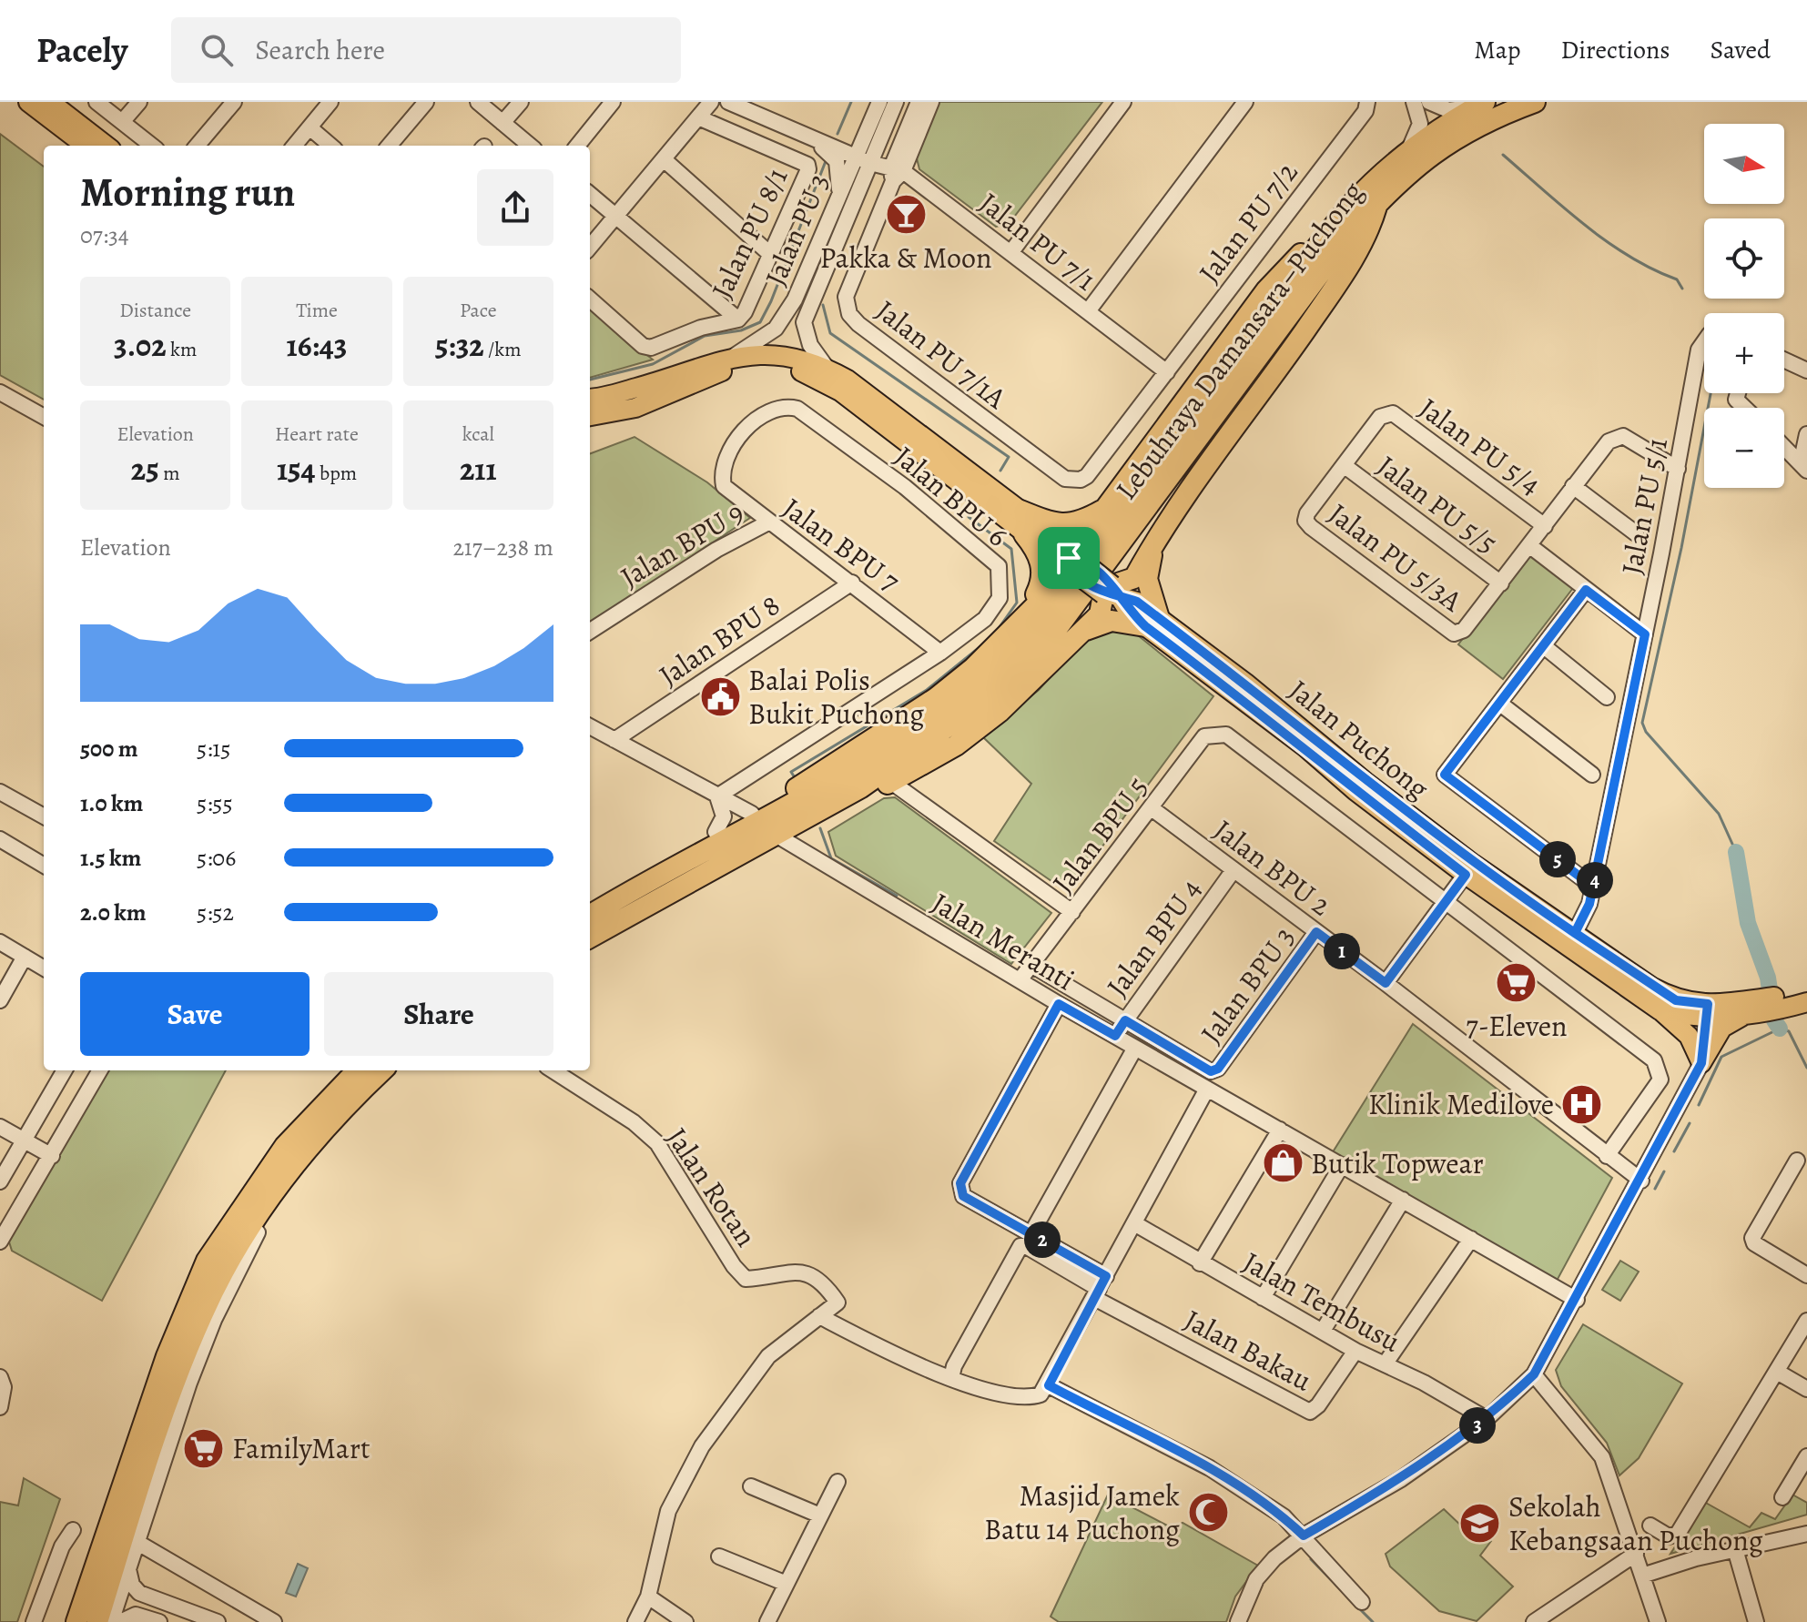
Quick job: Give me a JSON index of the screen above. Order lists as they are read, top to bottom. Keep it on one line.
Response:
{"streets":{"highway":["Lebuhraya Damansara–Puchong"],"main road":["Jalan Puchong"],"street":["Jalan PU 7/2","Jalan PU 3","Jalan PU 8/1","Jalan PU 7/1","Jalan PU 7/1A","Jalan PU 5/4","Jalan BPU 6","Jalan PU 5/5","Jalan PU 5/1","Jalan BPU 9","Jalan BPU 7","Jalan PU 5/3A","Jalan BPU 8","Jalan BPU 5","Jalan BPU 2","Jalan BPU 4","Jalan Meranti","Jalan BPU 3","Jalan Rotan","Jalan Tembusu","Jalan Bakau"]},"crossings":[["Jalan PU 7/2","Jalan PU 7/1"],["Jalan PU 7/2","Jalan PU 7/1A"],["Jalan PU 3","Jalan PU 7/1"],["Jalan PU 3","Jalan Puchong"],["Jalan PU 7/1","Jalan PU 7/1A"],["Lebuhraya Damansara–Puchong","Jalan Meranti"],["Jalan PU 5/4","Jalan PU 5/5"],["Jalan PU 5/4","Jalan PU 5/3A"],["Jalan BPU 6","Jalan BPU 7"],["Jalan PU 5/5","Jalan PU 5/3A"],["Jalan PU 5/1","Jalan Puchong"],["Jalan BPU 9","Jalan BPU 7"],["Jalan BPU 7","Jalan BPU 8"],["Jalan BPU 5","Jalan BPU 2"],["Jalan BPU 5","Jalan Meranti"],["Jalan BPU 5","Jalan BPU 3"],["Jalan BPU 2","Jalan BPU 4"],["Jalan BPU 2","Jalan BPU 3"],["Jalan BPU 4","Jalan Meranti"],["Jalan BPU 4","Jalan BPU 3"],["Jalan Tembusu","Jalan Bakau"]],"places":{"bar":["Pakka & Moon"],"public building":["Balai Polis Bukit Puchong"],"supermarket":["7-Eleven","FamilyMart"],"hospital":["Klinik Medilove"],"shop":["Butik Topwear"],"mosque":["Masjid Jamek Batu 14 Puchong"],"school or university":["Sekolah Kebangsaan Puchong"]},"north":"right","page":{"header":"Pacely","search":"Search here","nav":["Map","Directions","Saved"],"map_buttons":["+","−"],"heading":["Morning run","07:34"],"stats":[["Distance","3.02 km"],["Time","16:43"],["Pace","5:32 /km"],["Elevation","25 m"],["Heart rate","154 bpm"],["kcal","211"]],"chart":["Elevation","217–238 m"],"list":[{"name":"500 m","note":"5:15"},{"name":"1.0 km","note":"5:55"},{"name":"1.5 km","note":"5:06"},{"name":"2.0 km","note":"5:52"}],"pins":["5","4","1","2","3"],"buttons":["Save","Share"]}}
